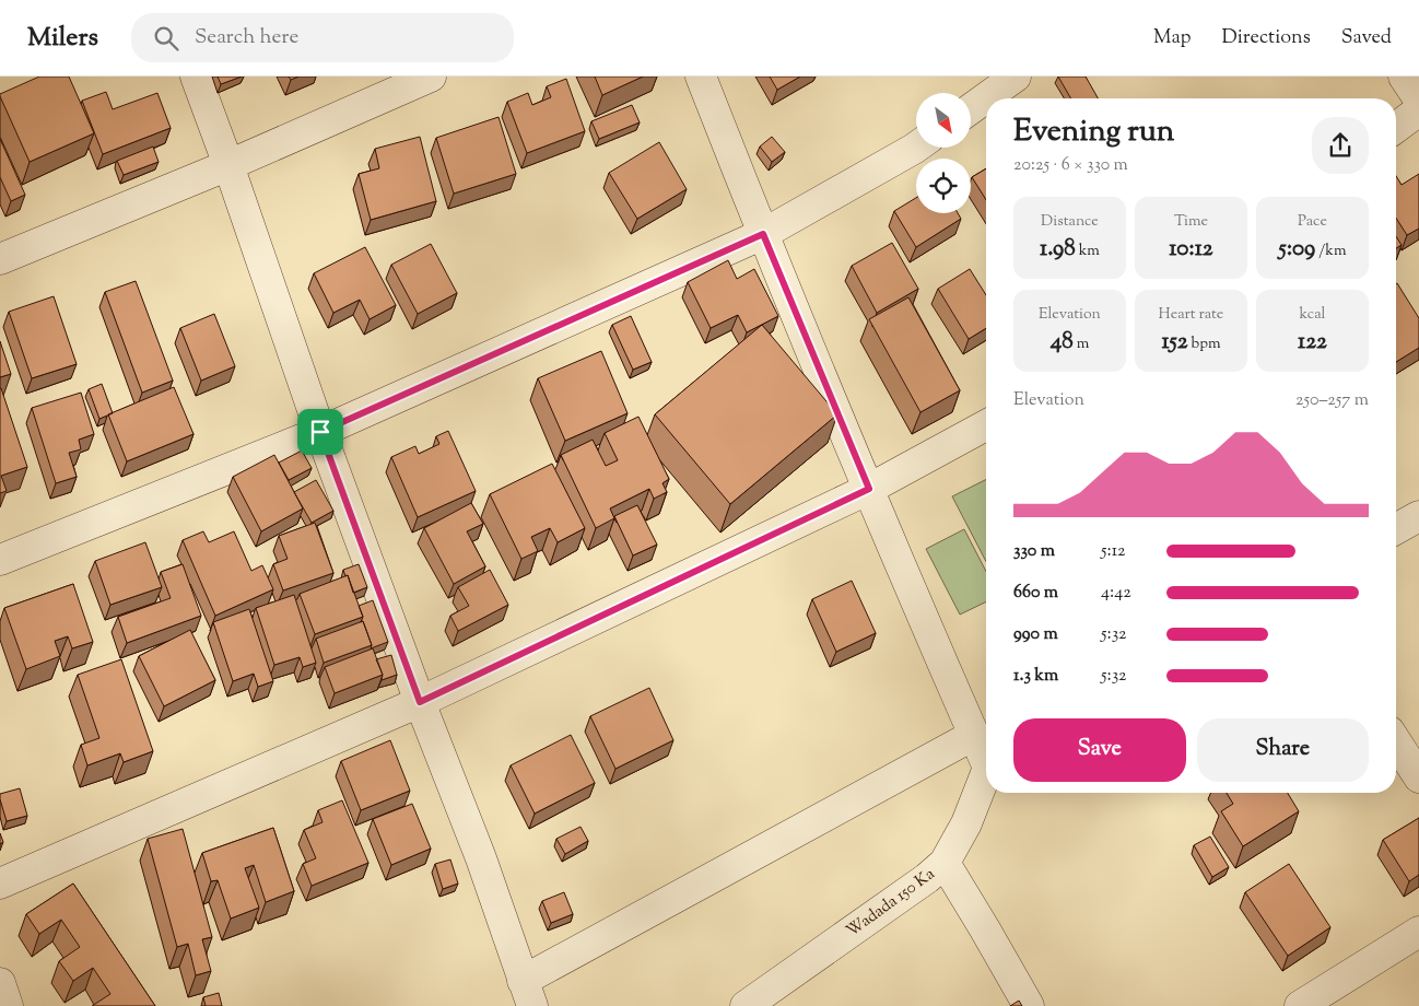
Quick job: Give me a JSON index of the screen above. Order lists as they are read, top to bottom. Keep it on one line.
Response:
{"streets":{"street":["Wadada 150 Ka"]},"north":"bottom right","page":{"header":"Milers","search":"Search here","nav":["Map","Directions","Saved"],"heading":["Evening run","20:25 · 6 × 330 m"],"stats":[["Distance","1.98 km"],["Time","10:12"],["Pace","5:09 /km"],["Elevation","48 m"],["Heart rate","152 bpm"],["kcal","122"]],"chart":["Elevation","250–257 m"],"list":[{"name":"330 m","note":"5:12"},{"name":"660 m","note":"4:42"},{"name":"990 m","note":"5:32"},{"name":"1.3 km","note":"5:32"}],"buttons":["Save","Share"]}}
